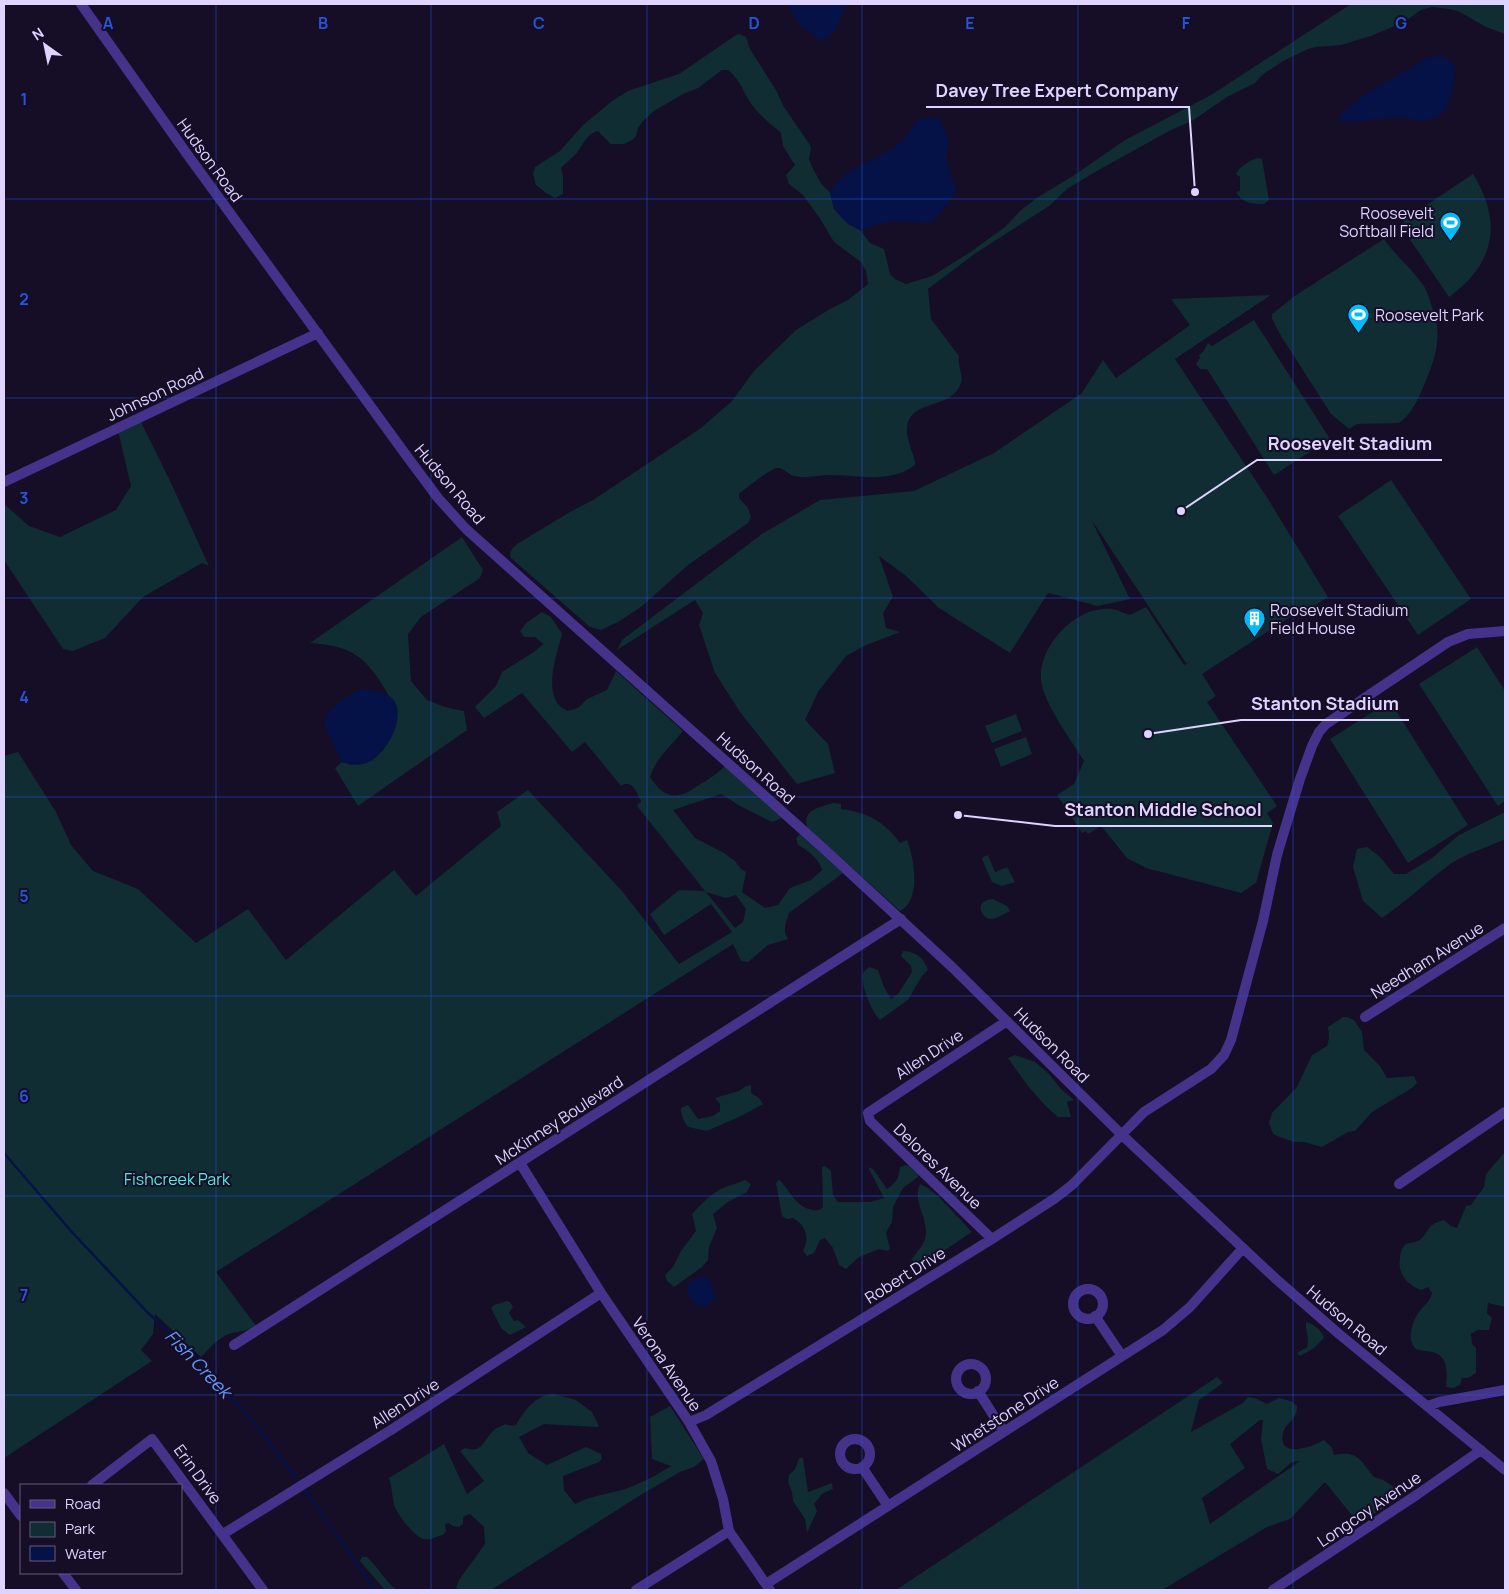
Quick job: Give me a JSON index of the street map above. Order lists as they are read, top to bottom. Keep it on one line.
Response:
{"streets":{"street":["Hudson Road","Johnson Road","Needham Avenue","Allen Drive","McKinney Boulevard","Delores Avenue","Robert Drive","Verona Avenue","Whetstone Drive","Erin Drive","Longcoy Avenue"]},"crossings":[["Hudson Road","Johnson Road"],["Hudson Road","Allen Drive"],["Hudson Road","McKinney Boulevard"],["Hudson Road","Robert Drive"],["Hudson Road","Whetstone Drive"],["Hudson Road","Longcoy Avenue"],["Allen Drive","Delores Avenue"],["Allen Drive","Verona Avenue"],["Allen Drive","Erin Drive"],["McKinney Boulevard","Verona Avenue"],["Delores Avenue","Robert Drive"],["Robert Drive","Verona Avenue"],["Verona Avenue","Whetstone Drive"]],"water":["Fish Creek"],"parks":["Fishcreek Park"],"places":{"other":["Davey Tree Expert Company","Roosevelt Stadium","Stanton Stadium","Stanton Middle School"],"sports":["Roosevelt Softball Field","Roosevelt Park"],"building":["Roosevelt Stadium Field House"]},"legend":["Road","Park","Water"],"north":"top left","grid":{"columns":["A","B","C","D","E","F","G"],"rows":["1","2","3","4","5","6","7"]}}
